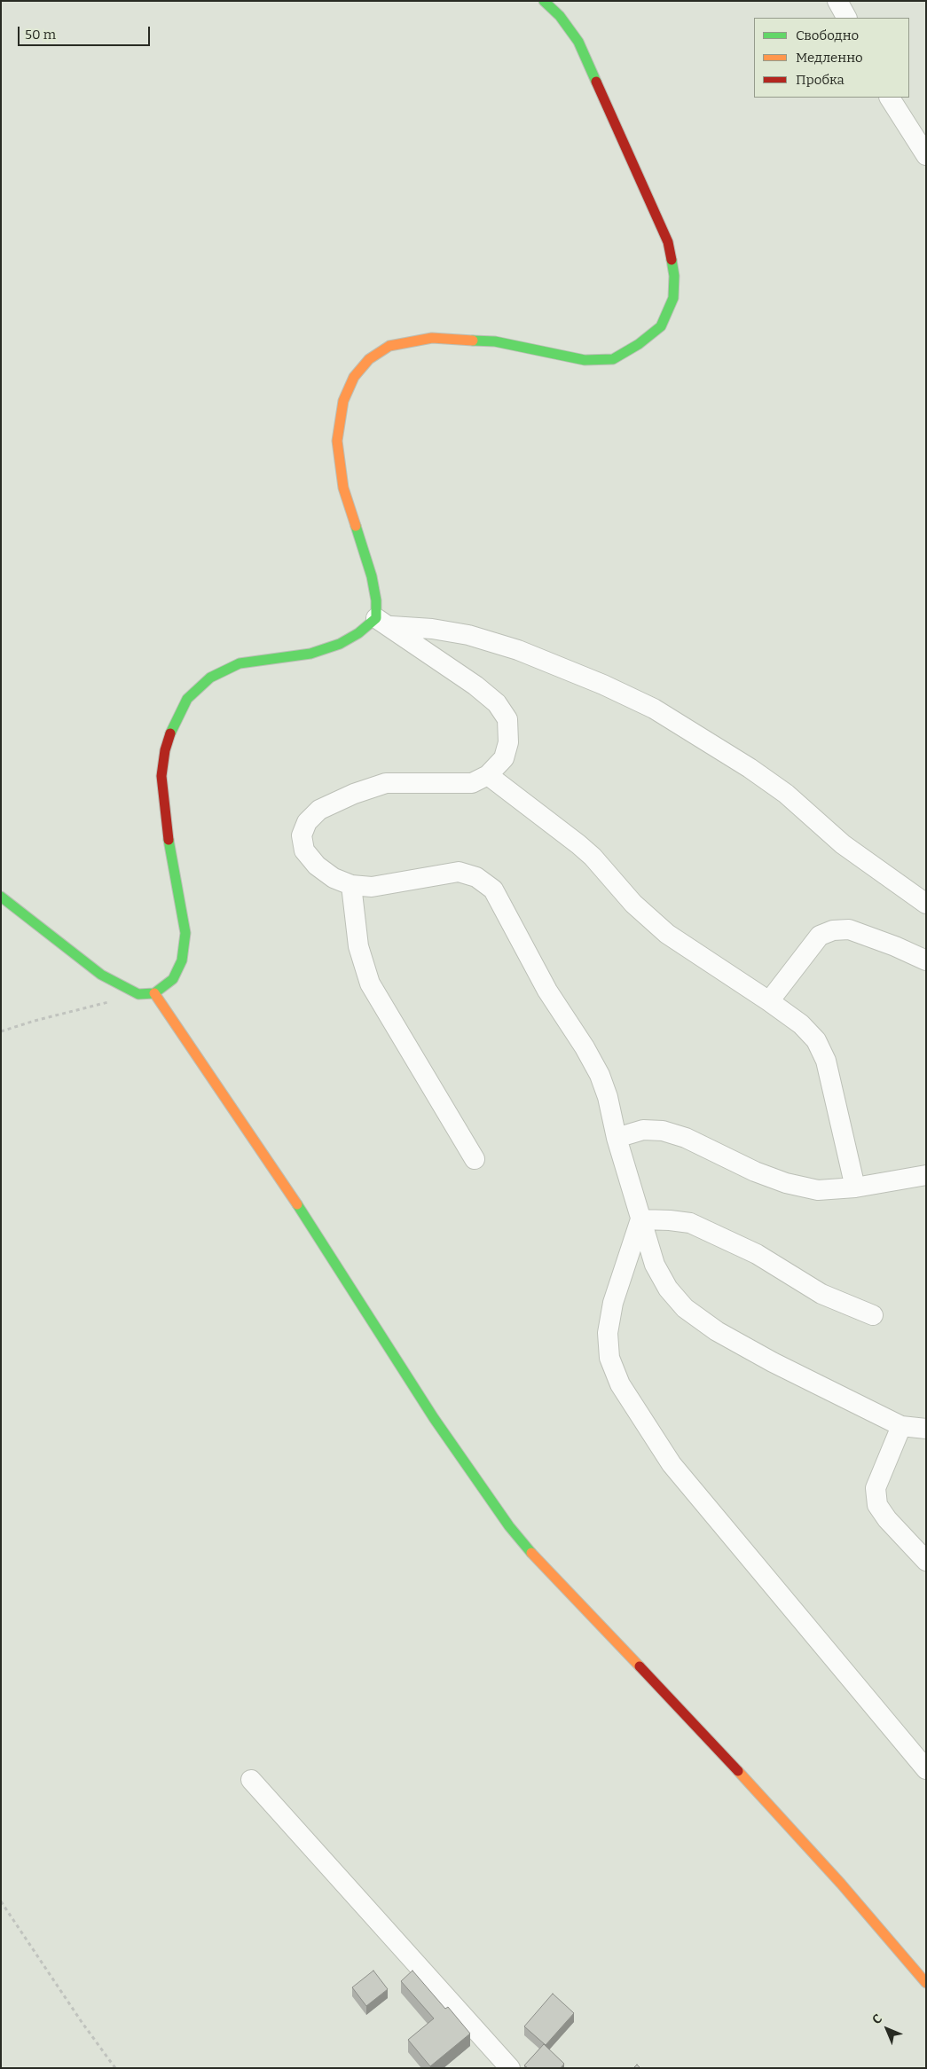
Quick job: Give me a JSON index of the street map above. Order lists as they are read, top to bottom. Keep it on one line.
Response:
{"legend":["Свободно","Медленно","Пробка"],"scale_bar":"50 m","north":"top left"}
